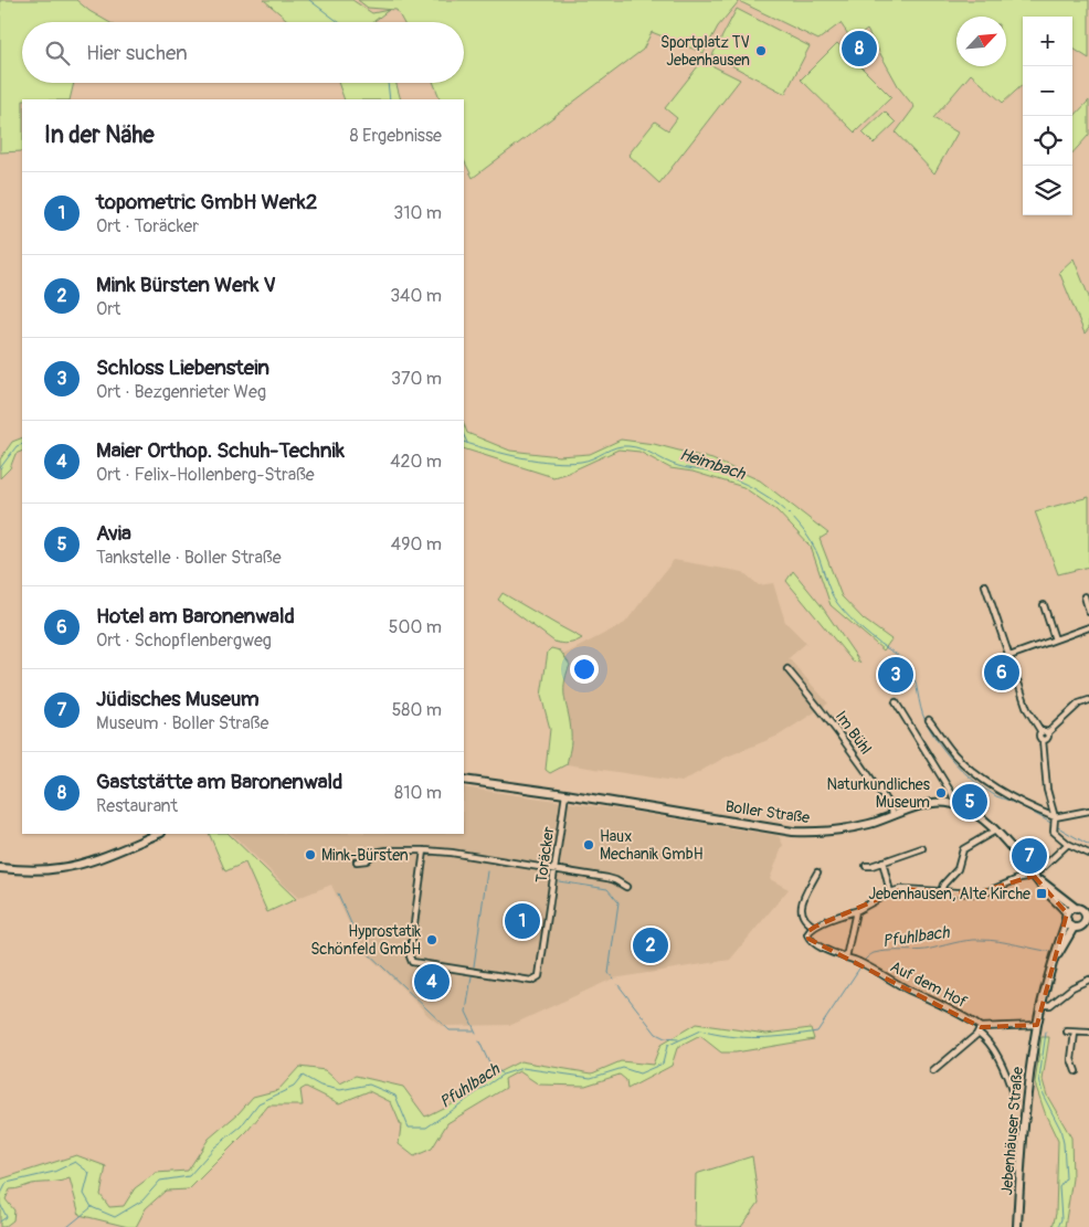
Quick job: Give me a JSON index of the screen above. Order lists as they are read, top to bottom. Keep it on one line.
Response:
{"streets":{"main road":["Boller Straße","Jebenhäuser Straße"],"street":["Im Bühl","Toräcker","Auf dem Hof"]},"crossings":[["Im Bühl","Boller Straße"],["Boller Straße","Toräcker"],["Boller Straße","Jebenhäuser Straße"]],"water":["Heimbach","Pfuhlbach"],"places":{"other":["Sportplatz TV Jebenhausen","Naturkundliches Museum","Haux Mechanik GmbH","Mink-Bürsten","Hyprostatik Schönfeld GmbH"],"transit":["Jebenhausen, Alte Kirche"]},"north":"top right","page":{"map_buttons":["+","−"],"search":"Hier suchen","pins":["8","6","3","5","7","1","2","4"],"heading":["In der Nähe","8 Ergebnisse"],"list":[{"mark":"1","name":"topometric GmbH Werk2","note":"Ort · Toräcker","value":"310 m"},{"mark":"2","name":"Mink Bürsten Werk V","note":"Ort","value":"340 m"},{"mark":"3","name":"Schloss Liebenstein","note":"Ort · Bezgenrieter Weg","value":"370 m"},{"mark":"4","name":"Maier Orthop. Schuh-Technik","note":"Ort · Felix-Hollenberg-Straße","value":"420 m"},{"mark":"5","name":"Avia","note":"Tankstelle · Boller Straße","value":"490 m"},{"mark":"6","name":"Hotel am Baronenwald","note":"Ort · Schopflenbergweg","value":"500 m"},{"mark":"7","name":"Jüdisches Museum","note":"Museum · Boller Straße","value":"580 m"},{"mark":"8","name":"Gaststätte am Baronenwald","note":"Restaurant","value":"810 m"}]}}
